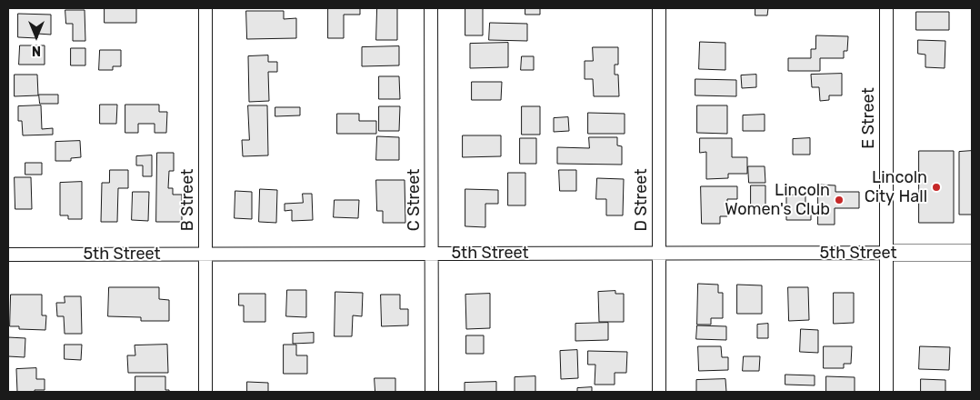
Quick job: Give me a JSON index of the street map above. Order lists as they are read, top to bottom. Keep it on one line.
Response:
{"streets":{"street":["E Street","B Street","C Street","D Street","5th Street"]},"crossings":[["E Street","5th Street"],["B Street","5th Street"],["C Street","5th Street"],["D Street","5th Street"]],"places":["Lincoln City Hall","Lincoln Women's Club"],"north":"bottom"}
